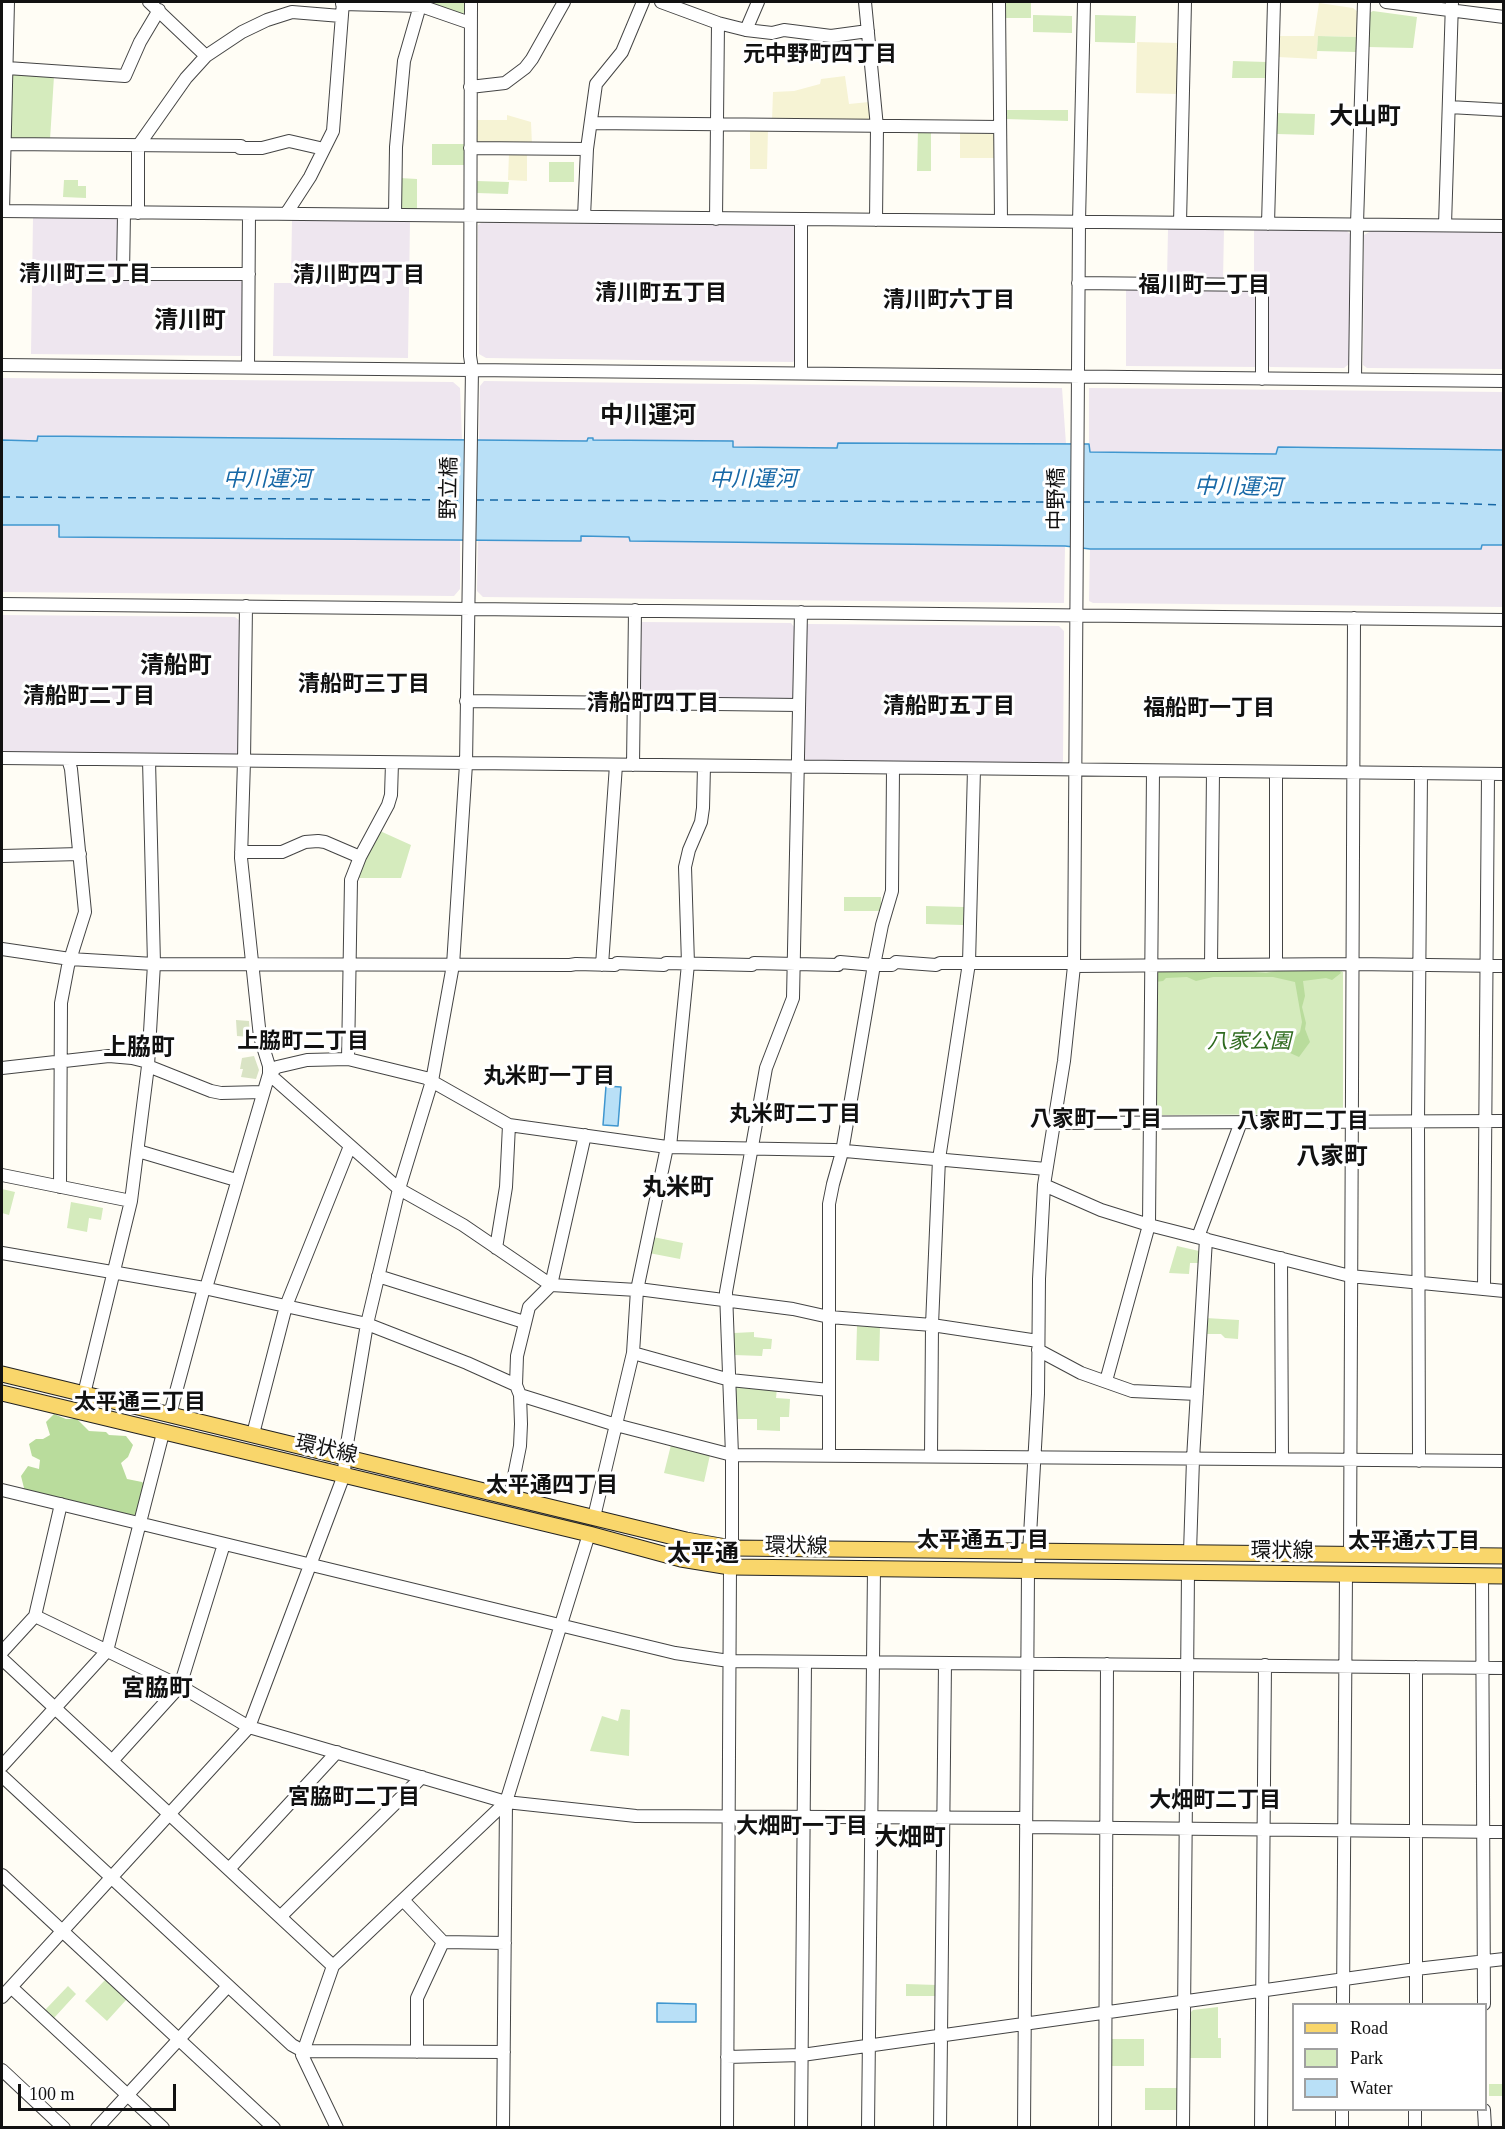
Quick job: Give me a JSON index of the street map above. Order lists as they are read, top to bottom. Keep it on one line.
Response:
{"streets":{"main road":["環状線"],"street":["野立橋","中野橋"]},"crossings":[["野立橋","環状線"],["中野橋","環状線"]],"districts":["元中野町四丁目","大山町","清川町三丁目","清川町四丁目","福川町一丁目","清川町五丁目","清川町六丁目","清川町","中川運河","清船町","清船町三丁目","清船町二丁目","清船町四丁目","清船町五丁目","福船町一丁目","上脇町二丁目","上脇町","丸米町一丁目","丸米町二丁目","八家町一丁目","八家町二丁目","八家町","丸米町","太平通三丁目","太平通四丁目","太平通五丁目","太平通六丁目","太平通","宮脇町","宮脇町二丁目","大畑町二丁目","大畑町一丁目","大畑町"],"water":["中川運河"],"parks":["八家公園"],"legend":["Road","Park","Water"],"scale_bar":"100 m"}
